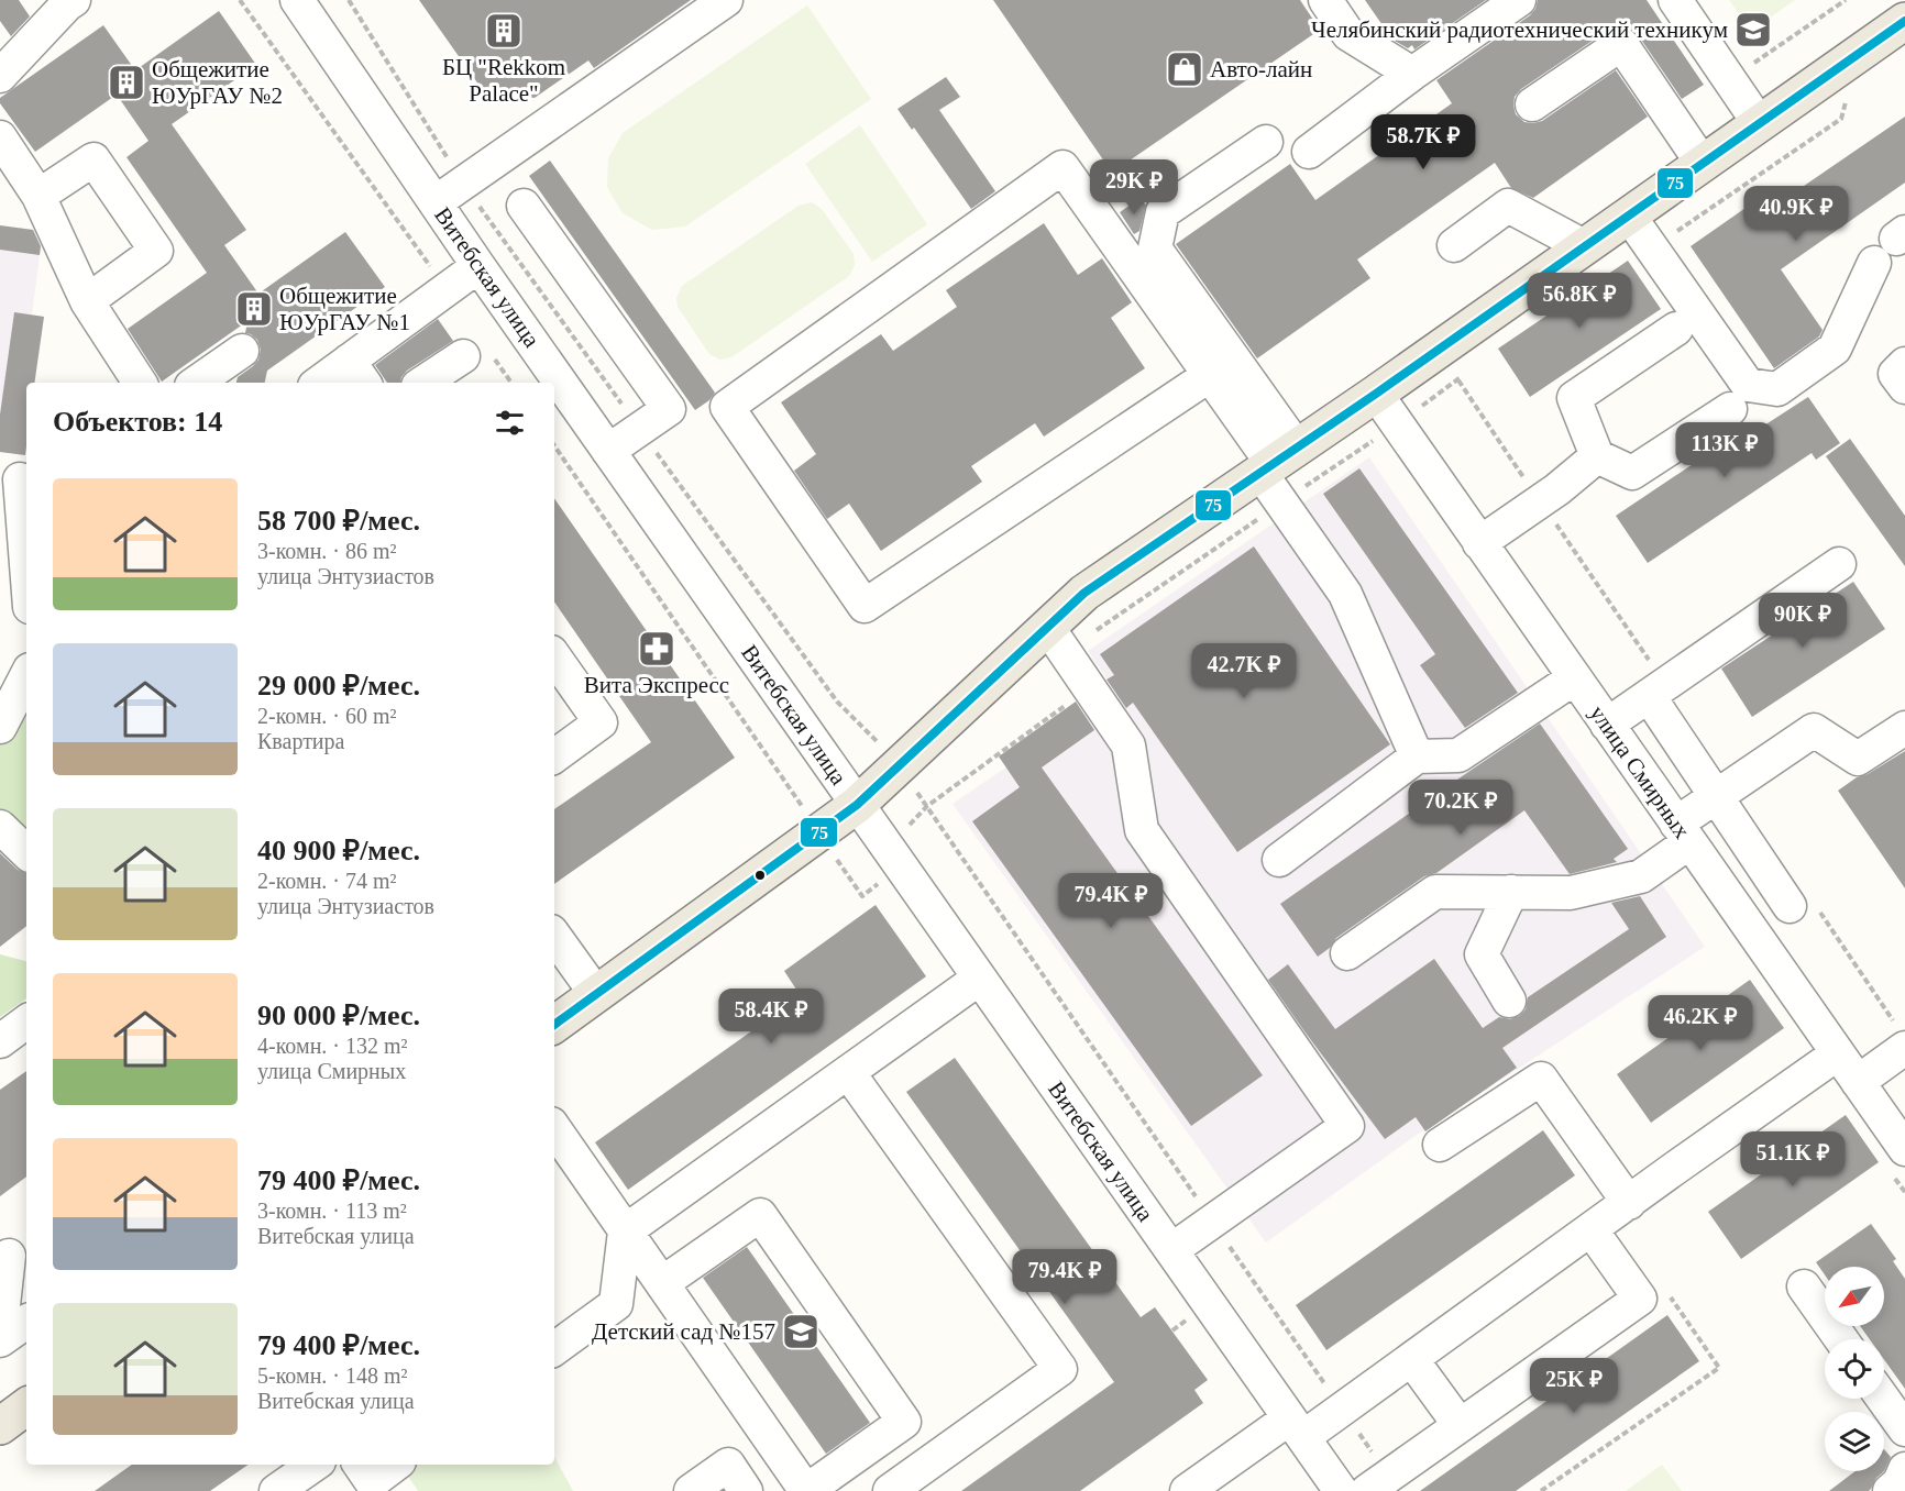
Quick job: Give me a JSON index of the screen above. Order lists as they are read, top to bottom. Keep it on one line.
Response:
{"streets":{"street":["Витебская улица","улица Смирных"]},"places":{"school or university":["Челябинский радиотехнический техникум","Детский сад №157"],"building":["БЦ \"Rekkom Palace\"","Общежитие ЮУрГАУ №2","Общежитие ЮУрГАУ №1"],"shop":["Авто-лайн"],"pharmacy":["Вита Экспресс"]},"lines":["transit line 75"],"north":"bottom left","page":{"price":["58.7K ₽","29K ₽","40.9K ₽","56.8K ₽","113K ₽","90K ₽","42.7K ₽","70.2K ₽","79.4K ₽","58.4K ₽","46.2K ₽","51.1K ₽","79.4K ₽","25K ₽"],"heading":"Объектов: 14","list":[{"name":"58 700 ₽/мес.","note":"3-комн. · 86 m² · улица Энтузиастов"},{"name":"29 000 ₽/мес.","note":"2-комн. · 60 m² · Квартира"},{"name":"40 900 ₽/мес.","note":"2-комн. · 74 m² · улица Энтузиастов"},{"name":"90 000 ₽/мес.","note":"4-комн. · 132 m² · улица Смирных"},{"name":"79 400 ₽/мес.","note":"3-комн. · 113 m² · Витебская улица"},{"name":"79 400 ₽/мес.","note":"5-комн. · 148 m² · Витебская улица"}]}}
